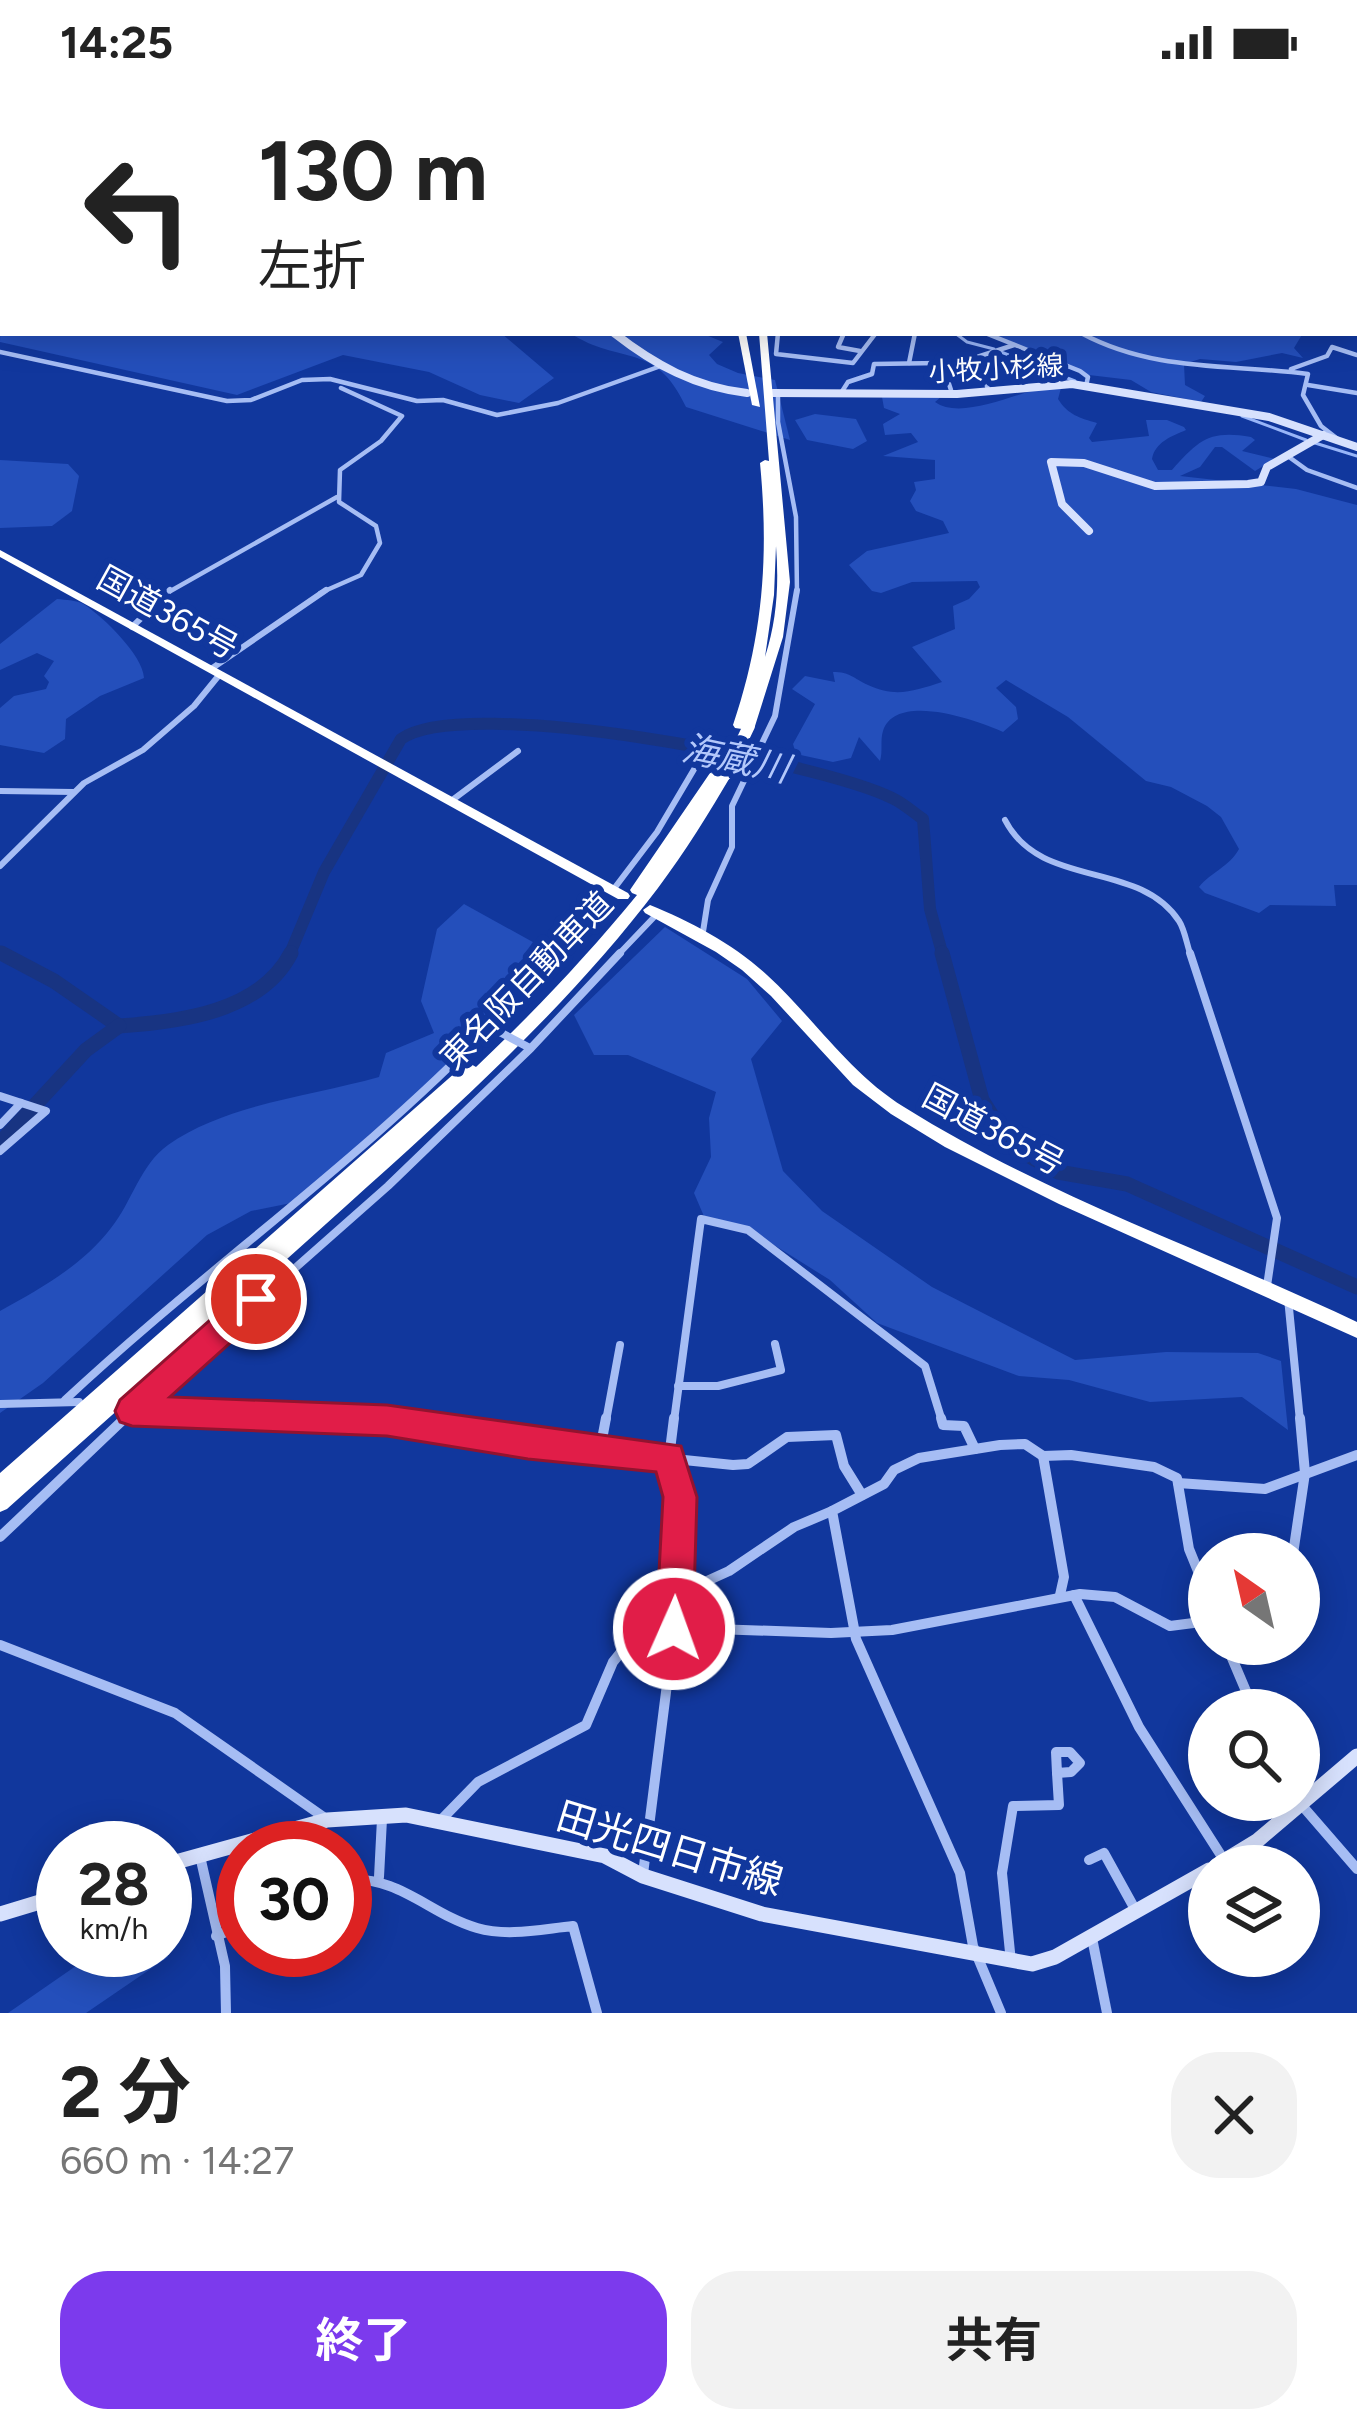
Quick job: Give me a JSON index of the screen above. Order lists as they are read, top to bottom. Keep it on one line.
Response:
{"streets":{"highway":["国道365号","東名阪自動車道"],"main road":["小牧小杉線","田光四日市線"]},"water":["海蔵川"],"north":"top left","page":{"status":"14:25","turn":["130 m","左折"],"speed":"28 km/h","limit":"30","heading":["2 分","660 m · 14:27"],"buttons":["終了","共有"]}}
